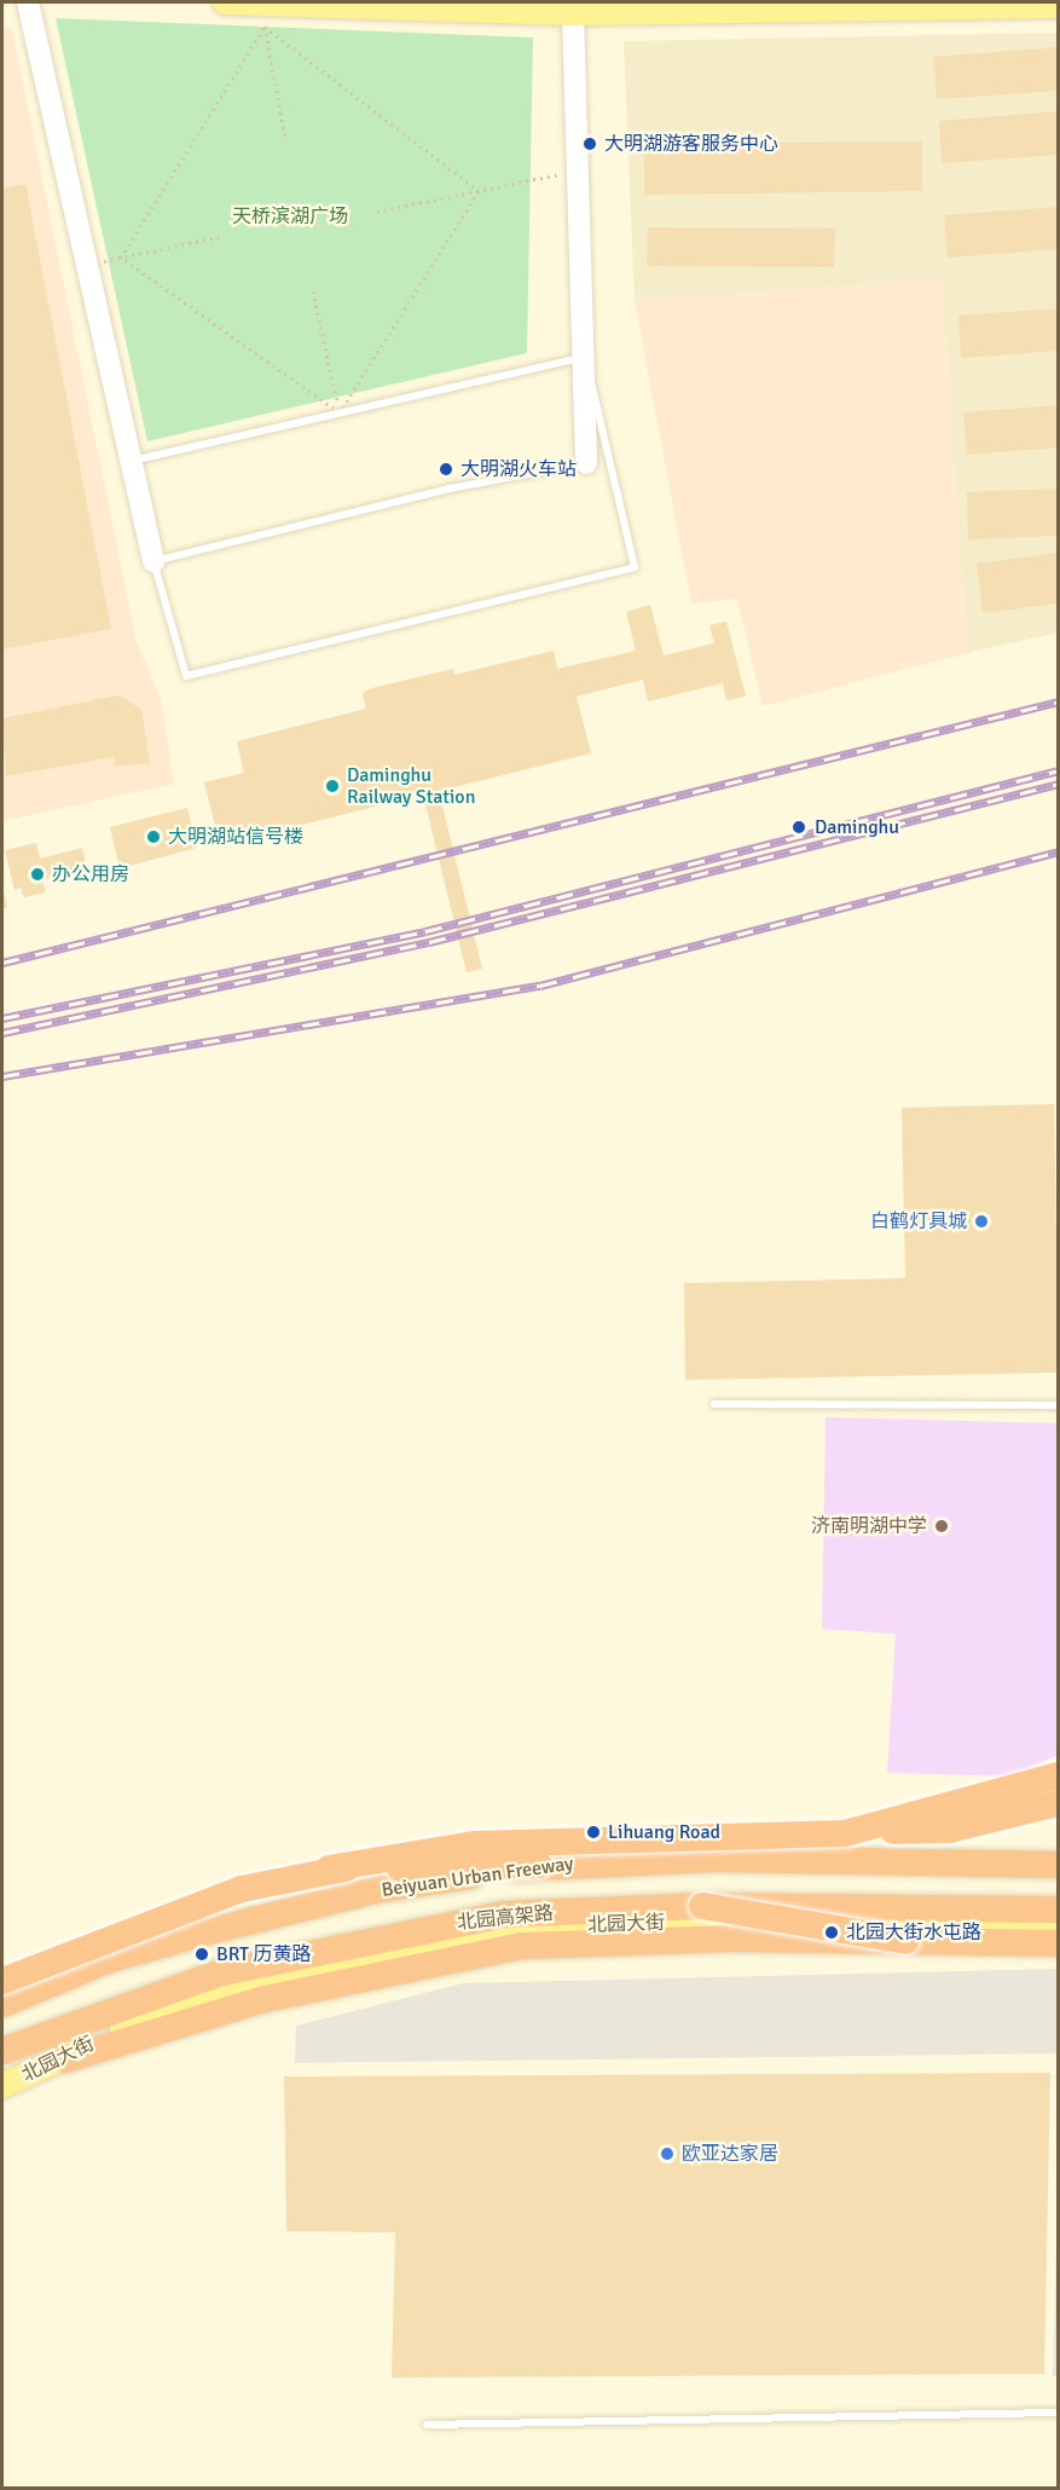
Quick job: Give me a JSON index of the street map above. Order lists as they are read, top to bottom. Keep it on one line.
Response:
{"streets":{"highway":["Beiyuan Urban Freeway","北园高架路"],"main road":["北园大街"]},"parks":["天桥滨湖广场"],"places":["大明湖游客服务中心","大明湖火车站","Daminghu Railway Station","Daminghu","大明湖站信号楼","办公用房","白鹤灯具城","济南明湖中学","Lihuang Road","北园大街水屯路","BRT 历黄路","欧亚达家居"]}
